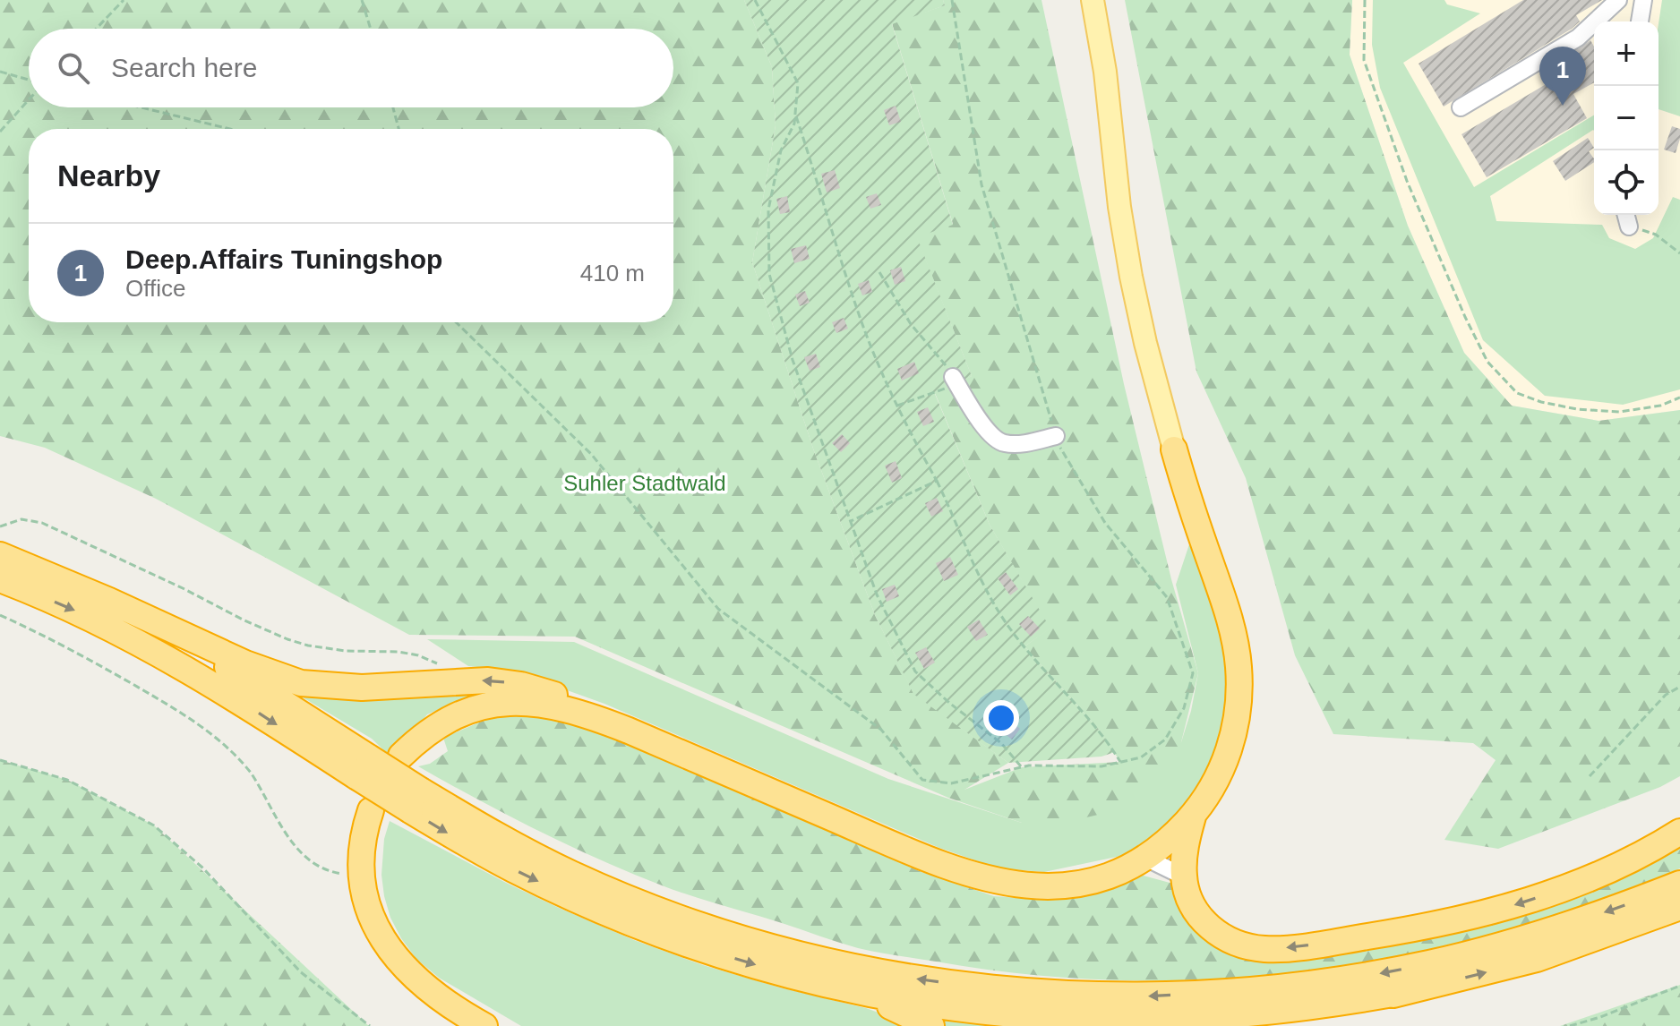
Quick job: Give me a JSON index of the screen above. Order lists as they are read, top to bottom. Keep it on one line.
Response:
{"parks":["Suhler Stadtwald"],"page":{"map_buttons":["+","−"],"search":"Search here","pins":"1","heading":"Nearby","list":[{"mark":"1","name":"Deep.Affairs Tuningshop","note":"Office","value":"410 m"}]}}
